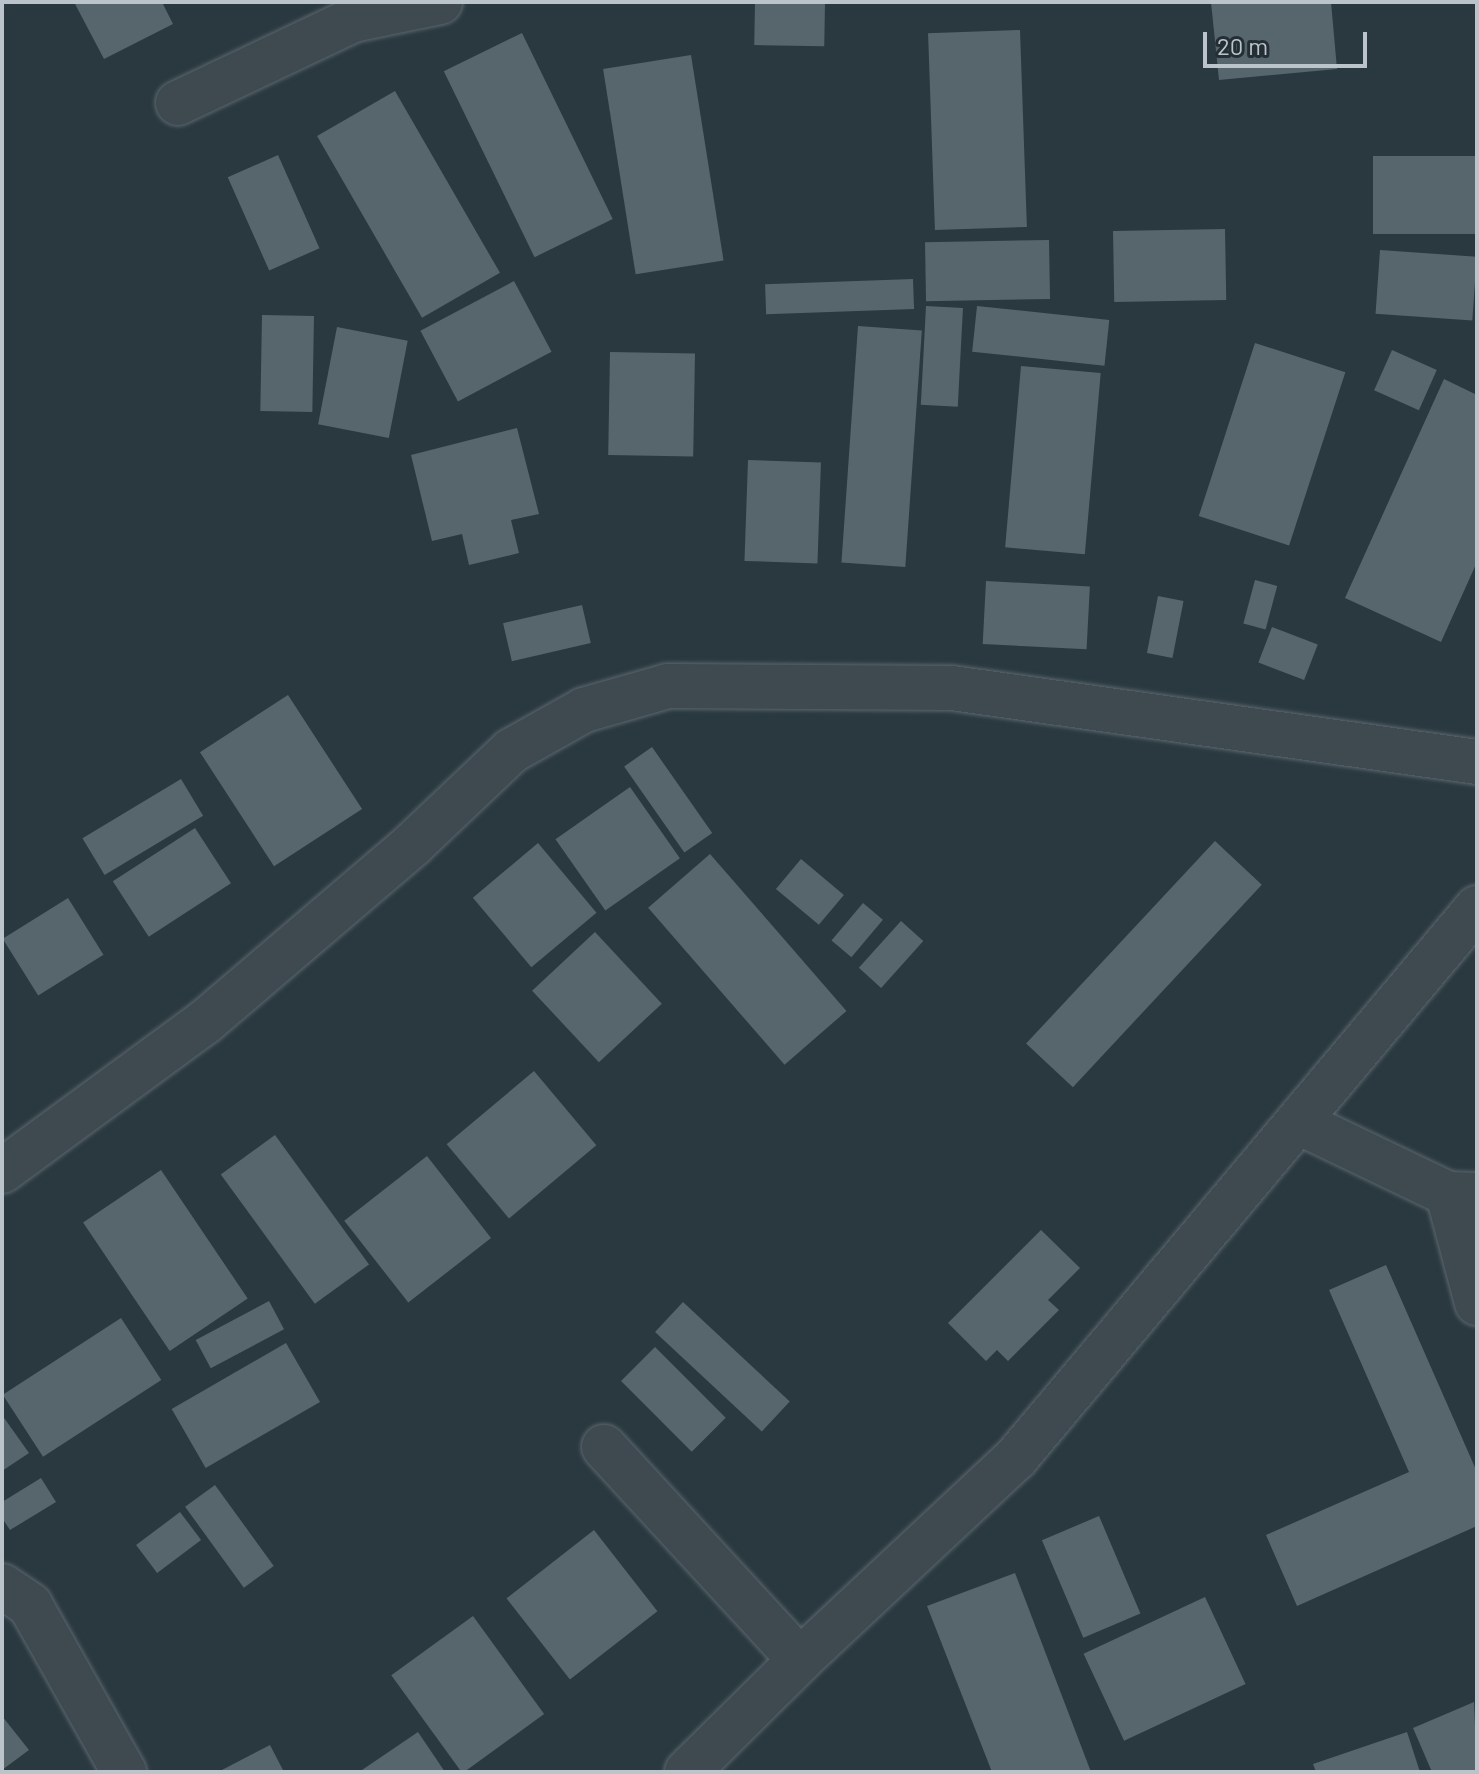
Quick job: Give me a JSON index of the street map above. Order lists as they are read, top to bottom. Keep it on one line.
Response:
{"scale_bar":"20 m"}
